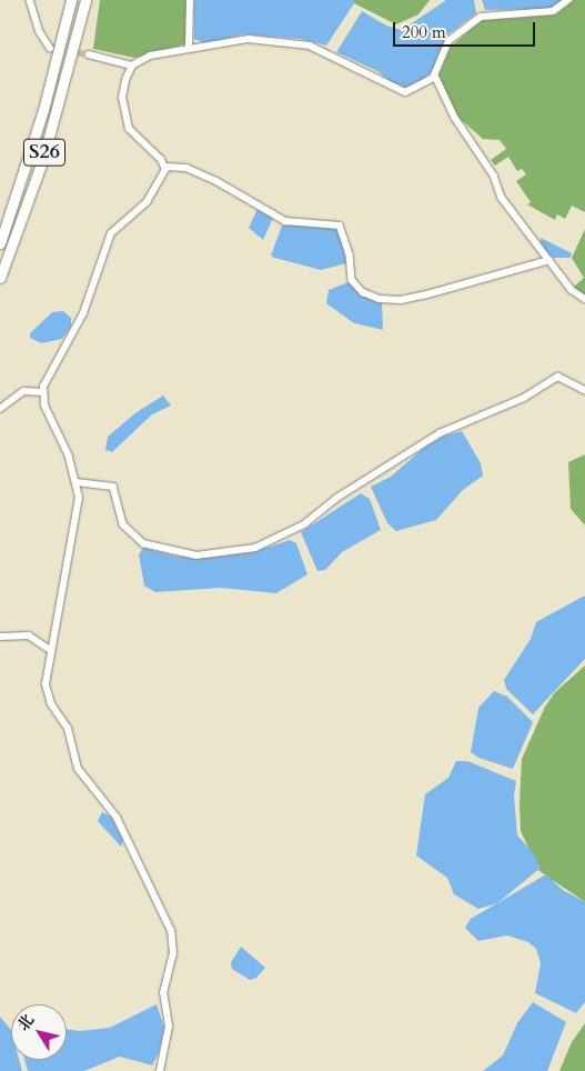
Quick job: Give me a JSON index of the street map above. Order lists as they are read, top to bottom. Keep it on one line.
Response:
{"streets":{"highway":["S26"]},"scale_bar":"200 m","north":"top left"}
